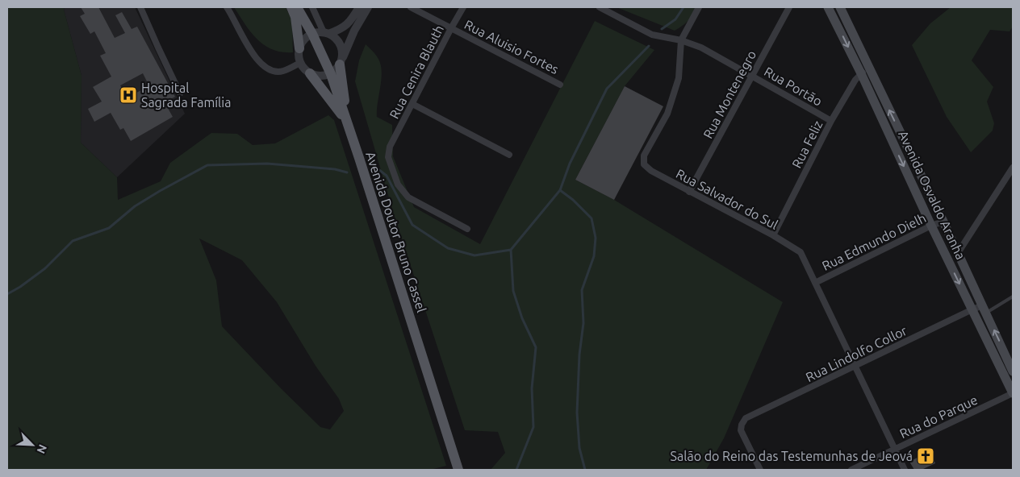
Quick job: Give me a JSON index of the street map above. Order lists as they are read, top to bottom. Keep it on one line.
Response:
{"streets":{"main road":["Avenida Osvaldo Aranha","Avenida Doutor Bruno Cassel"],"street":["Rua Aluisio Fortes","Rua Cenira Blauth","Rua Portão","Rua Montenegro","Rua Feliz","Rua Salvador do Sul","Rua Edmundo Dielh","Rua Lindolfo Collor","Rua do Parque"]},"crossings":[["Rua Aluisio Fortes","Rua Cenira Blauth"],["Rua Portão","Rua Montenegro"],["Rua Portão","Rua Feliz"],["Rua Portão","Rua Salvador do Sul"],["Rua Montenegro","Rua Salvador do Sul"],["Rua Feliz","Avenida Osvaldo Aranha"],["Rua Feliz","Rua Salvador do Sul"],["Avenida Osvaldo Aranha","Rua Edmundo Dielh"],["Avenida Osvaldo Aranha","Rua Lindolfo Collor"],["Avenida Osvaldo Aranha","Rua do Parque"],["Rua Salvador do Sul","Rua Edmundo Dielh"]],"places":{"hospital":["Hospital Sagrada Família"],"church":["Salão do Reino das Testemunhas de Jeová"]},"north":"bottom right"}
